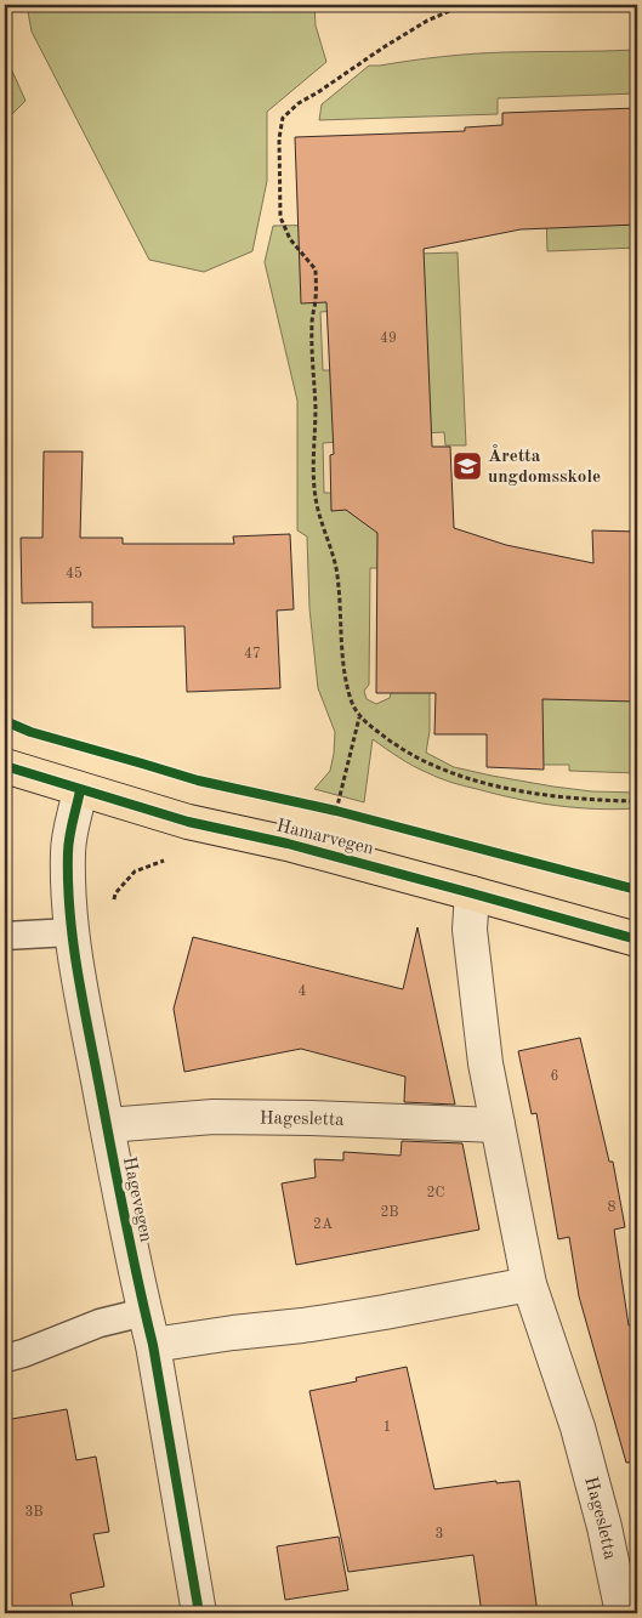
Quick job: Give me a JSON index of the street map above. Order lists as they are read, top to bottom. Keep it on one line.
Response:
{"streets":{"main road":["Hamarvegen"],"street":["Hagesletta","Hagevegen"]},"crossings":[["Hamarvegen","Hagesletta"],["Hamarvegen","Hagevegen"],["Hagesletta","Hagevegen"]],"places":{"school or university":["Åretta ungdomsskole"]},"house_numbers":["49","45","47","4","6","2C","8","2B","2A","1","3B","3"]}
